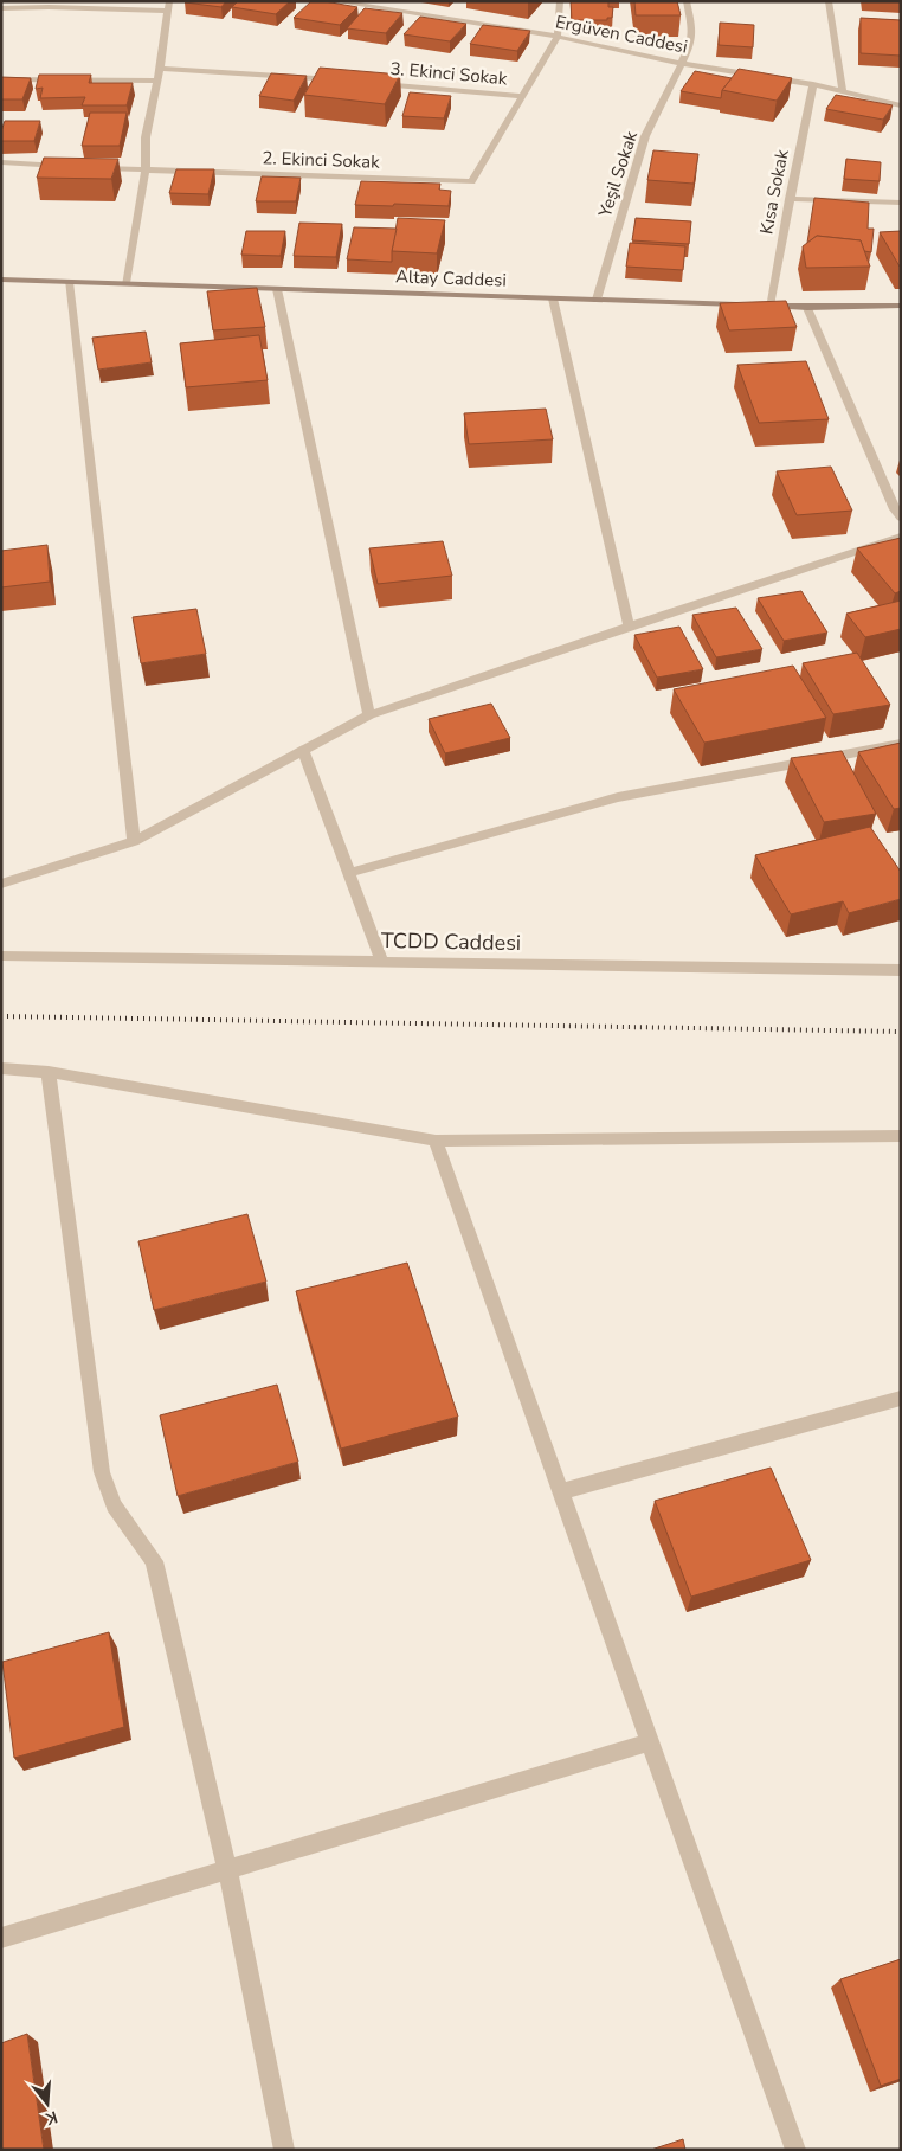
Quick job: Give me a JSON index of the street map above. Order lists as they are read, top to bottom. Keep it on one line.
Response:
{"streets":{"main road":["Altay Caddesi"],"street":["Ergüven Caddesi","3. Ekinci Sokak","2. Ekinci Sokak","Yeşil Sokak","Kısa Sokak","TCDD Caddesi"]},"crossings":[["Ergüven Caddesi","2. Ekinci Sokak"],["Ergüven Caddesi","Yeşil Sokak"],["Ergüven Caddesi","Kısa Sokak"],["3. Ekinci Sokak","2. Ekinci Sokak"],["Yeşil Sokak","Altay Caddesi"]],"north":"bottom"}
